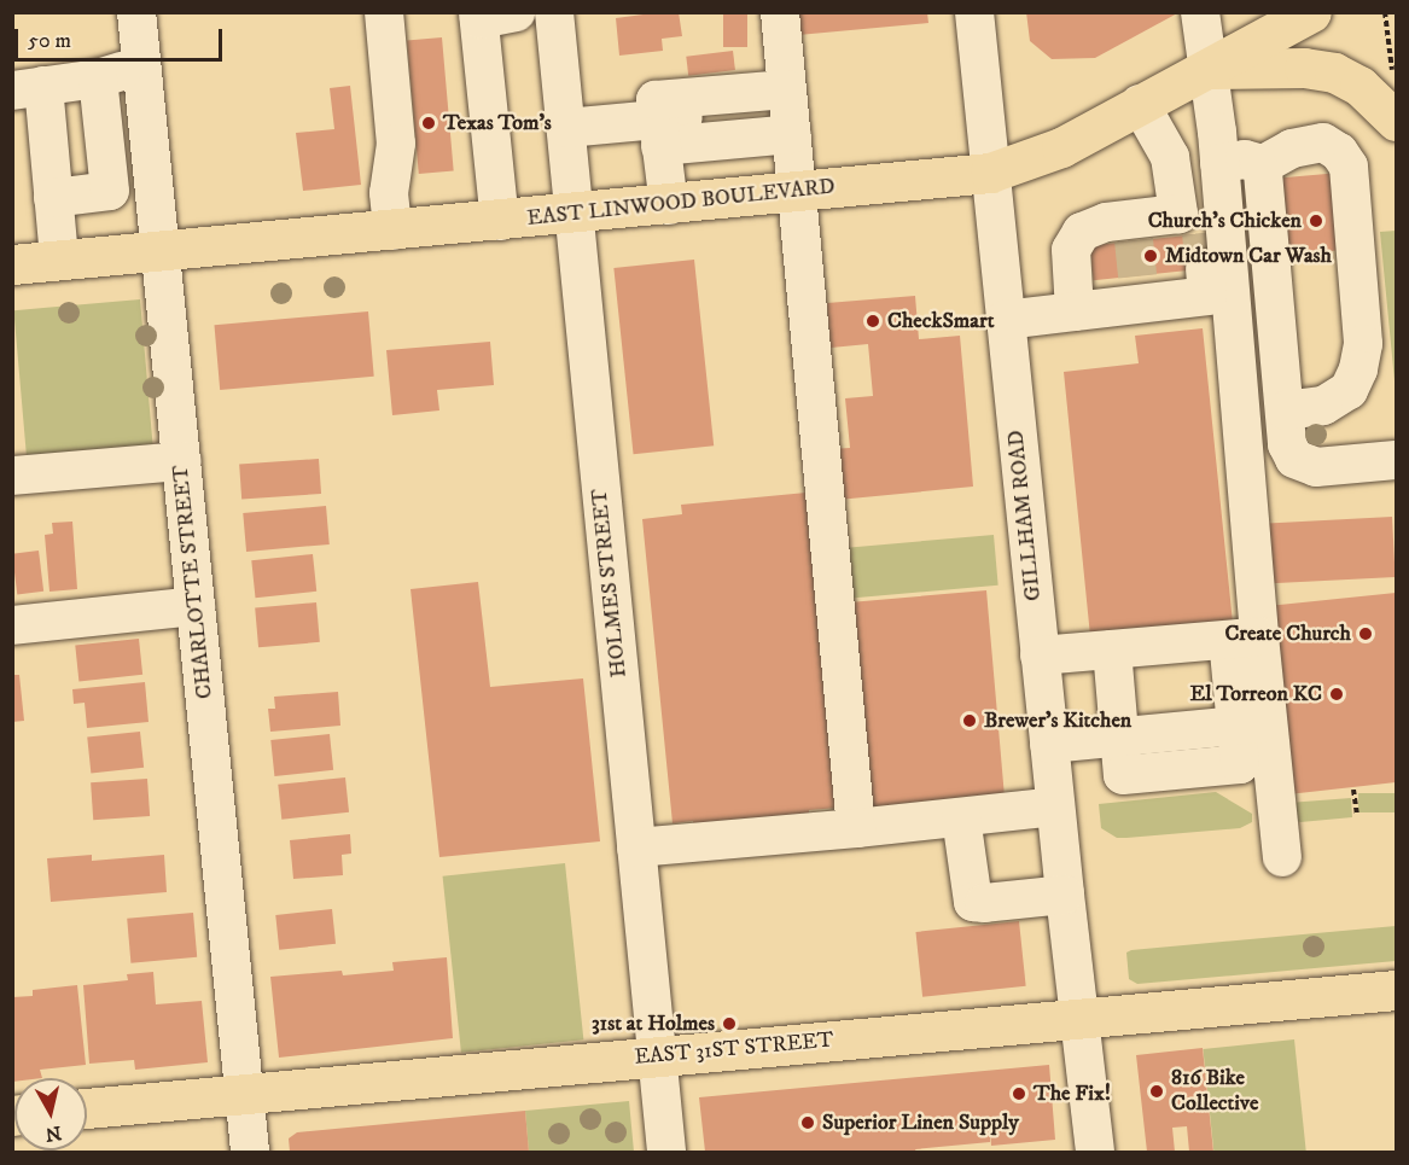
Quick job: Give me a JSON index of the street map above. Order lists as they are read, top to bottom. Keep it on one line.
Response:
{"streets":{"main road":["EAST LINWOOD BOULEVARD","EAST 31ST STREET"],"street":["GILLHAM ROAD","CHARLOTTE STREET","HOLMES STREET"]},"crossings":[["EAST LINWOOD BOULEVARD","GILLHAM ROAD"],["EAST LINWOOD BOULEVARD","CHARLOTTE STREET"],["EAST LINWOOD BOULEVARD","HOLMES STREET"],["GILLHAM ROAD","EAST 31ST STREET"],["CHARLOTTE STREET","EAST 31ST STREET"],["HOLMES STREET","EAST 31ST STREET"]],"places":["Texas Tom's","Church's Chicken","Midtown Car Wash","CheckSmart","Create Church","El Torreon KC","Brewer's Kitchen","31st at Holmes","816 Bike Collective","The Fix!","Superior Linen Supply"],"scale_bar":"50 m","north":"bottom"}
